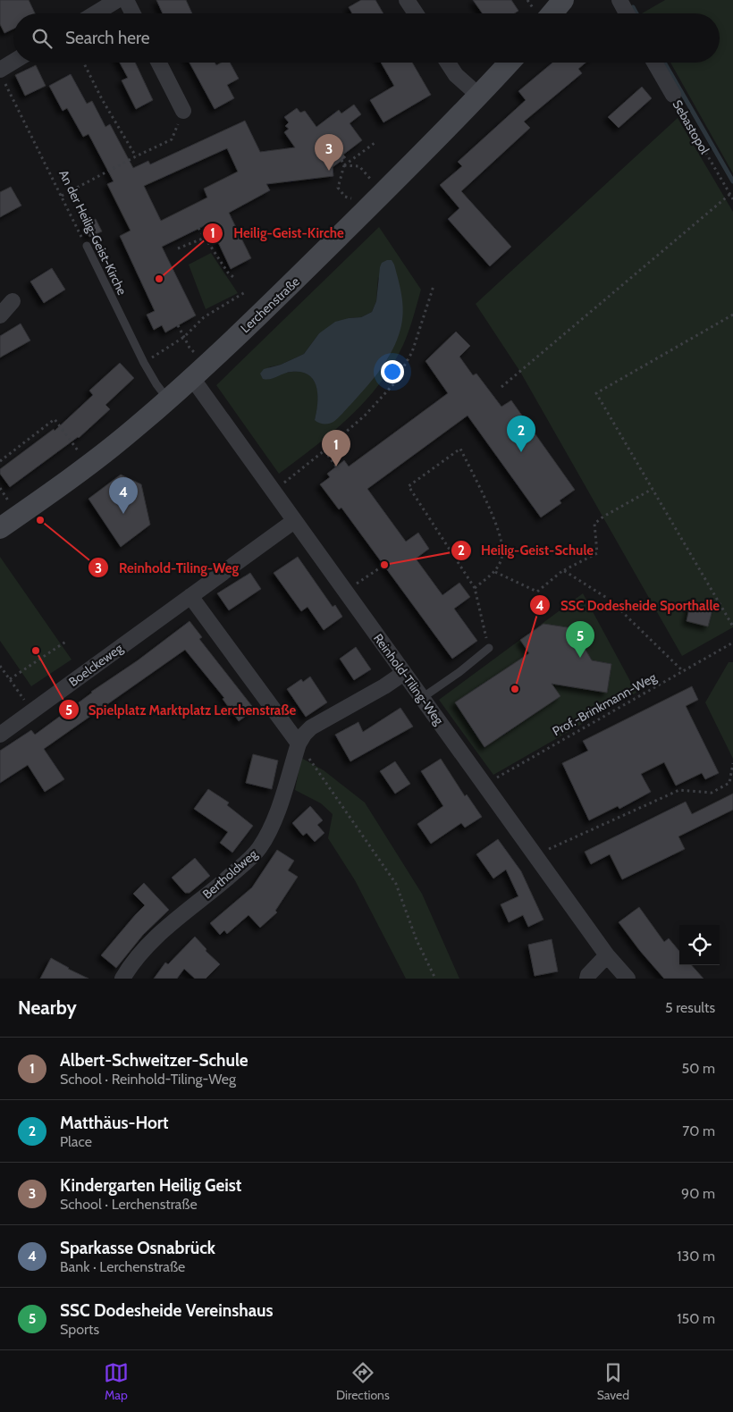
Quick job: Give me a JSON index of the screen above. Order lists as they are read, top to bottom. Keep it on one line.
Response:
{"streets":{"street":["Sebastopol","Lerchenstraße","Boelckeweg","Reinhold-Tiling-Weg","Bertholdweg"],"lane":["An der Heilig-Geist-Kirche"],"path":["Prof.-Brinkmann-Weg"]},"crossings":[["An der Heilig-Geist-Kirche","Lerchenstraße"],["Lerchenstraße","Reinhold-Tiling-Weg"],["Boelckeweg","Reinhold-Tiling-Weg"],["Reinhold-Tiling-Weg","Prof.-Brinkmann-Weg"],["Reinhold-Tiling-Weg","Bertholdweg"]],"places":["Heilig-Geist-Kirche","Reinhold-Tiling-Weg","Heilig-Geist-Schule","Spielplatz Marktplatz Lerchenstraße","SSC Dodesheide Sporthalle"],"page":{"search":"Search here","pins":["3","2","1","4","5"],"heading":["Nearby","5 results"],"list":[{"mark":"1","name":"Albert-Schweitzer-Schule","note":"School · Reinhold-Tiling-Weg","value":"50 m"},{"mark":"2","name":"Matthäus-Hort","note":"Place","value":"70 m"},{"mark":"3","name":"Kindergarten Heilig Geist","note":"School · Lerchenstraße","value":"90 m"},{"mark":"4","name":"Sparkasse Osnabrück","note":"Bank · Lerchenstraße","value":"130 m"},{"mark":"5","name":"SSC Dodesheide Vereinshaus","note":"Sports","value":"150 m"}],"nav":["Map","Directions","Saved"]}}
